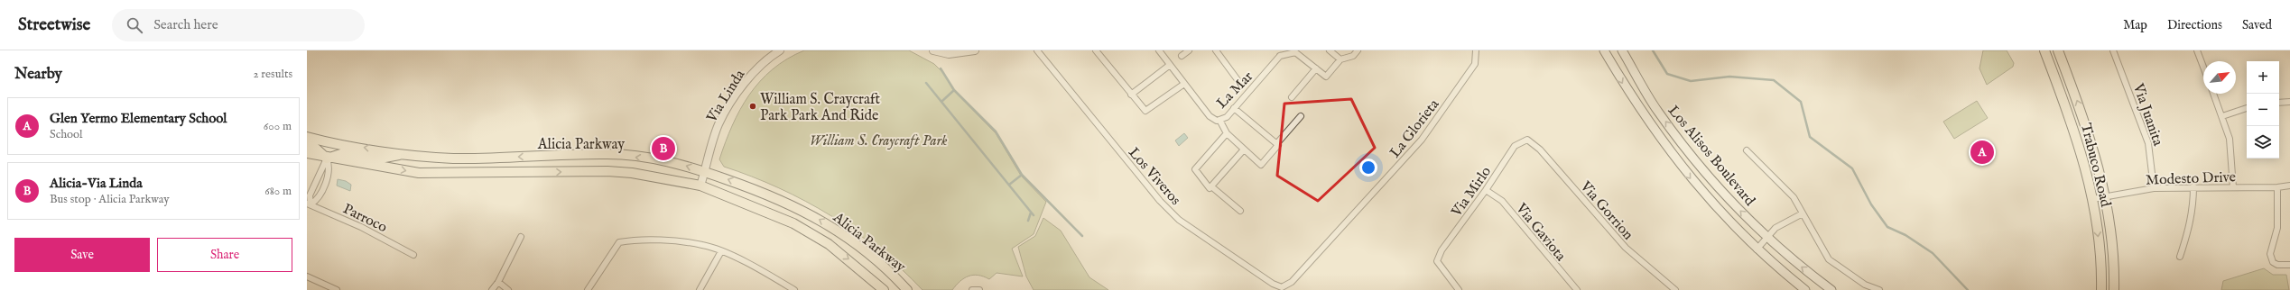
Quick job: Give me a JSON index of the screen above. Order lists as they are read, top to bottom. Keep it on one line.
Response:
{"streets":{"main road":["Alicia Parkway","Los Alisos Boulevard","Trabuco Road"],"street":["La Mar","Via Linda","Via Juanita","La Glorieta","Los Viveros","Modesto Drive","Via Mirlo","Via Gorrion","Parroco","Via Gaviota"]},"crossings":[["Via Linda","Alicia Parkway"],["Via Juanita","Modesto Drive"],["La Glorieta","Los Viveros"],["Trabuco Road","Modesto Drive"],["Via Mirlo","Via Gorrion"],["Via Mirlo","Via Gaviota"]],"parks":["William S. Craycraft Park"],"places":["William S. Craycraft Park Park And Ride"],"north":"top right","page":{"header":"Streetwise","search":"Search here","nav":["Map","Directions","Saved"],"heading":["Nearby","2 results"],"map_buttons":["+","−"],"list":[{"mark":"A","name":"Glen Yermo Elementary School","note":"School","value":"600 m"},{"mark":"B","name":"Alicia-Via Linda","note":"Bus stop · Alicia Parkway","value":"680 m"}],"pins":["B","A"],"buttons":["Save","Share"]}}
